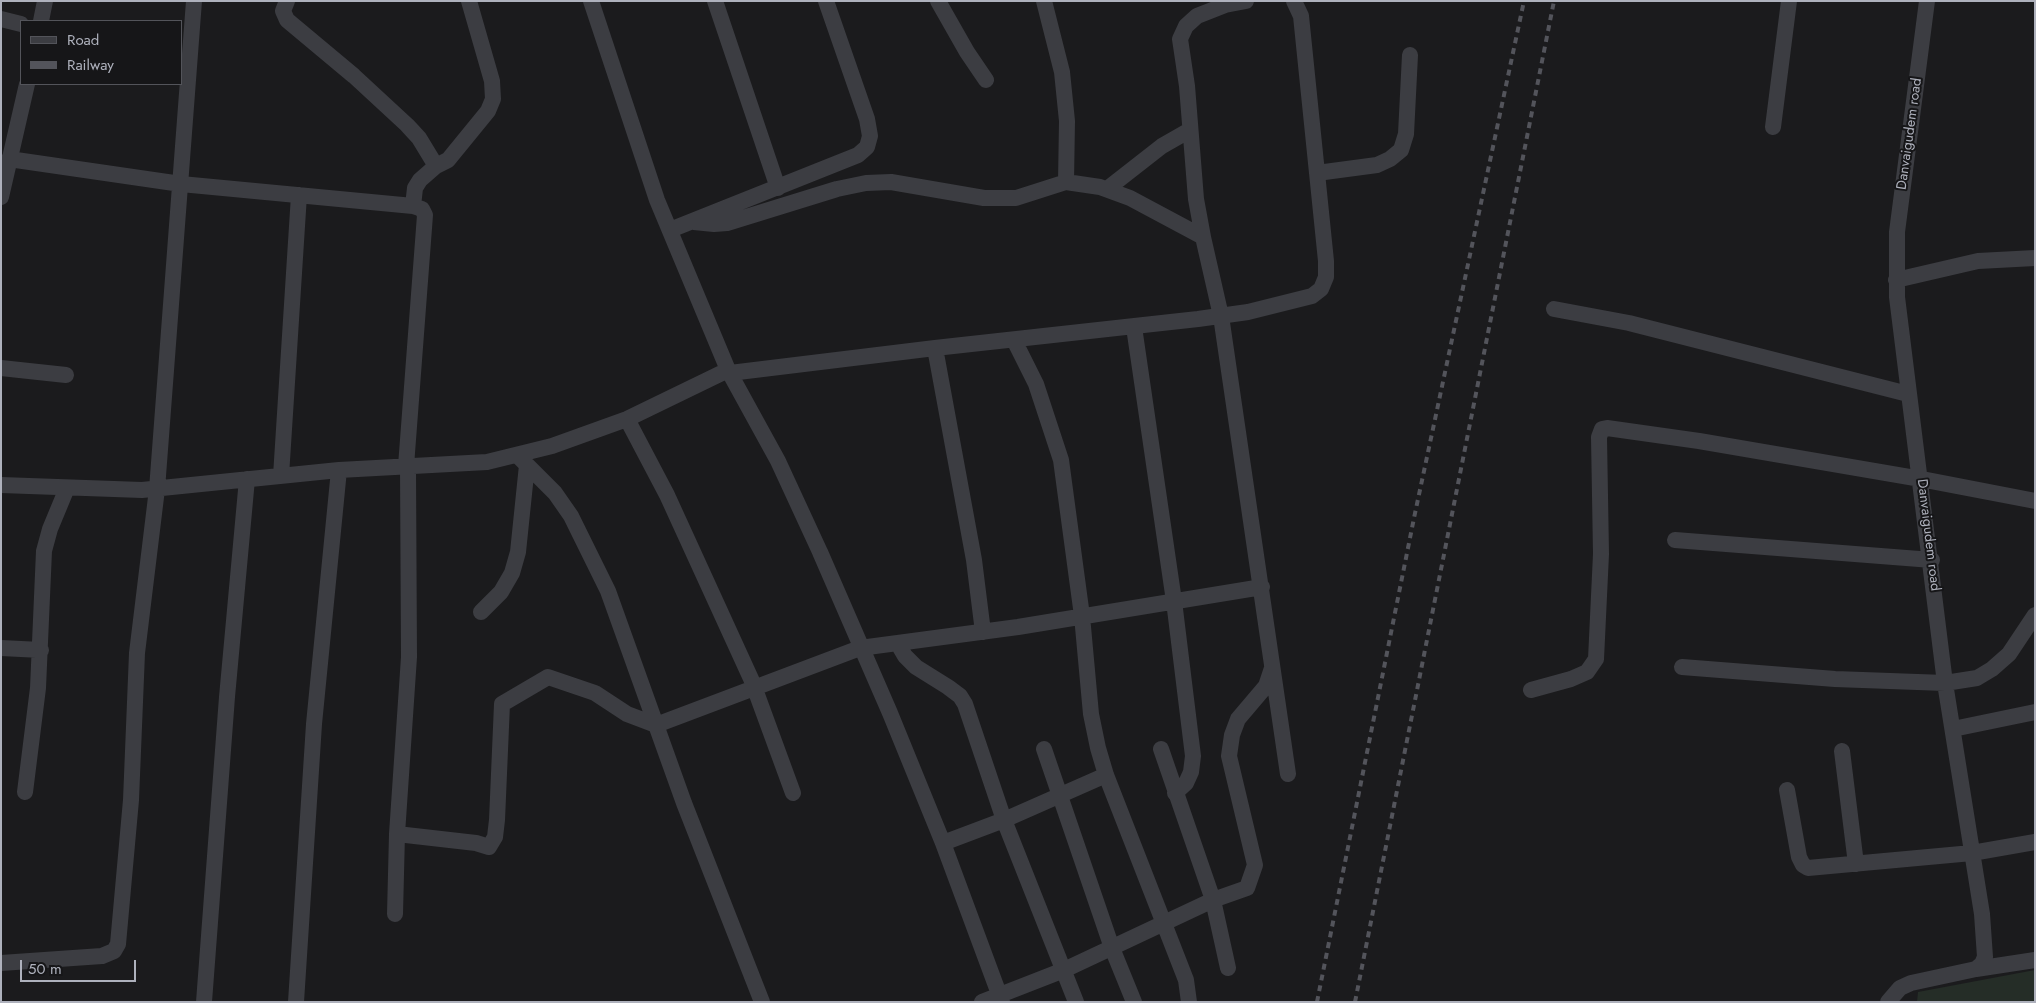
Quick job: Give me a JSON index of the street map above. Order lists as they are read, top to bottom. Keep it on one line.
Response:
{"streets":{"street":["Danvaigudem road"]},"legend":["Road","Railway"],"scale_bar":"50 m"}
